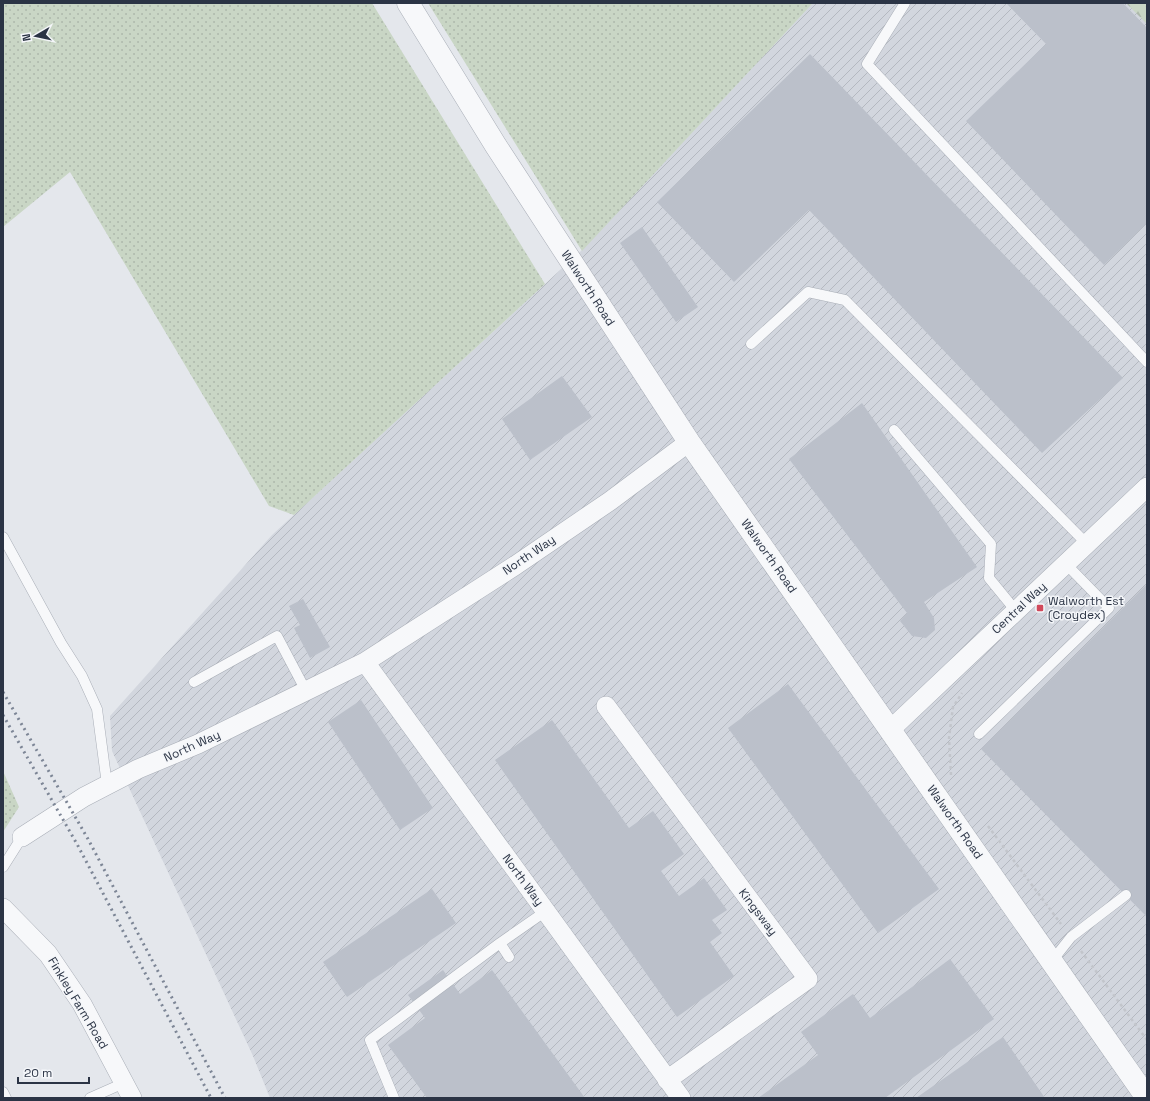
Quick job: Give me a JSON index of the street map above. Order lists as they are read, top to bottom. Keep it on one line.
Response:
{"streets":{"street":["Walworth Road","North Way","Central Way","Kingsway","Finkley Farm Road"]},"crossings":[["Walworth Road","North Way"],["Walworth Road","Central Way"],["North Way","Kingsway"]],"places":{"transit":["Walworth Est (Croydex)"]},"scale_bar":"20 m","north":"left"}
